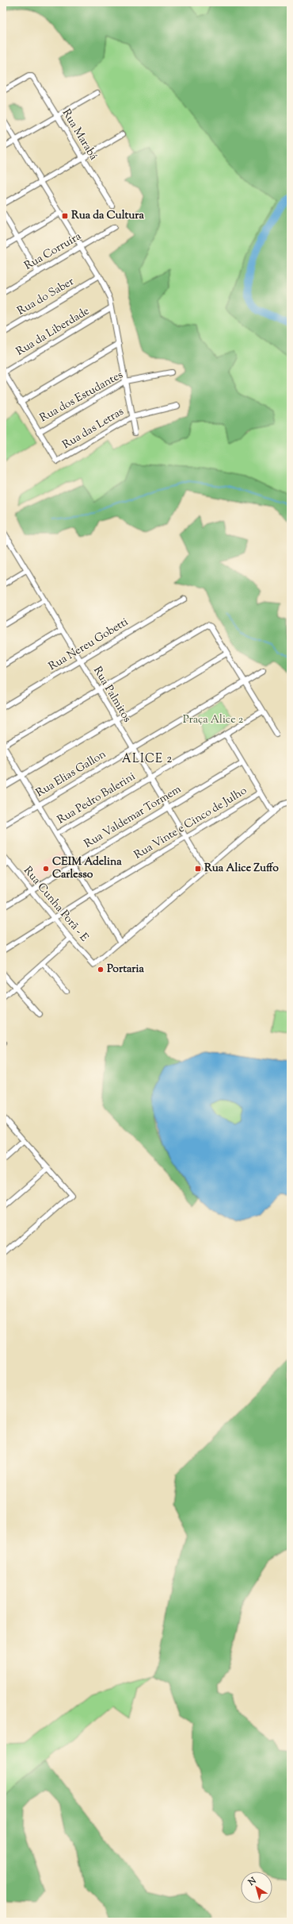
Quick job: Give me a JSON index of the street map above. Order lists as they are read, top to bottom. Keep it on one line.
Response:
{"streets":{"street":["Rua Marabá","Rua Corruíra","Rua do Saber","Rua da Liberdade","Rua dos Estudantes","Rua das Letras","Rua Nereu Gobetti","Rua Palmitos","Rua Elias Gallon","Rua Pedro Balerini","Rua Valdemar Tormem","Rua Vinte e Cinco de Julho","Rua Cunha Porã - E"]},"crossings":[["Rua dos Estudantes","Rua das Letras"],["Rua Nereu Gobetti","Rua Palmitos"],["Rua Palmitos","Rua Elias Gallon"],["Rua Palmitos","Rua Pedro Balerini"],["Rua Palmitos","Rua Valdemar Tormem"],["Rua Palmitos","Rua Vinte e Cinco de Julho"],["Rua Valdemar Tormem","Rua Cunha Porã - E"],["Rua Vinte e Cinco de Julho","Rua Cunha Porã - E"]],"districts":["ALICE 2"],"parks":["Praça Alice 2"],"places":{"transit":["Rua da Cultura","Rua Alice Zuffo"],"other":["CEIM Adelina Carlesso","Portaria"]},"north":"top left"}
